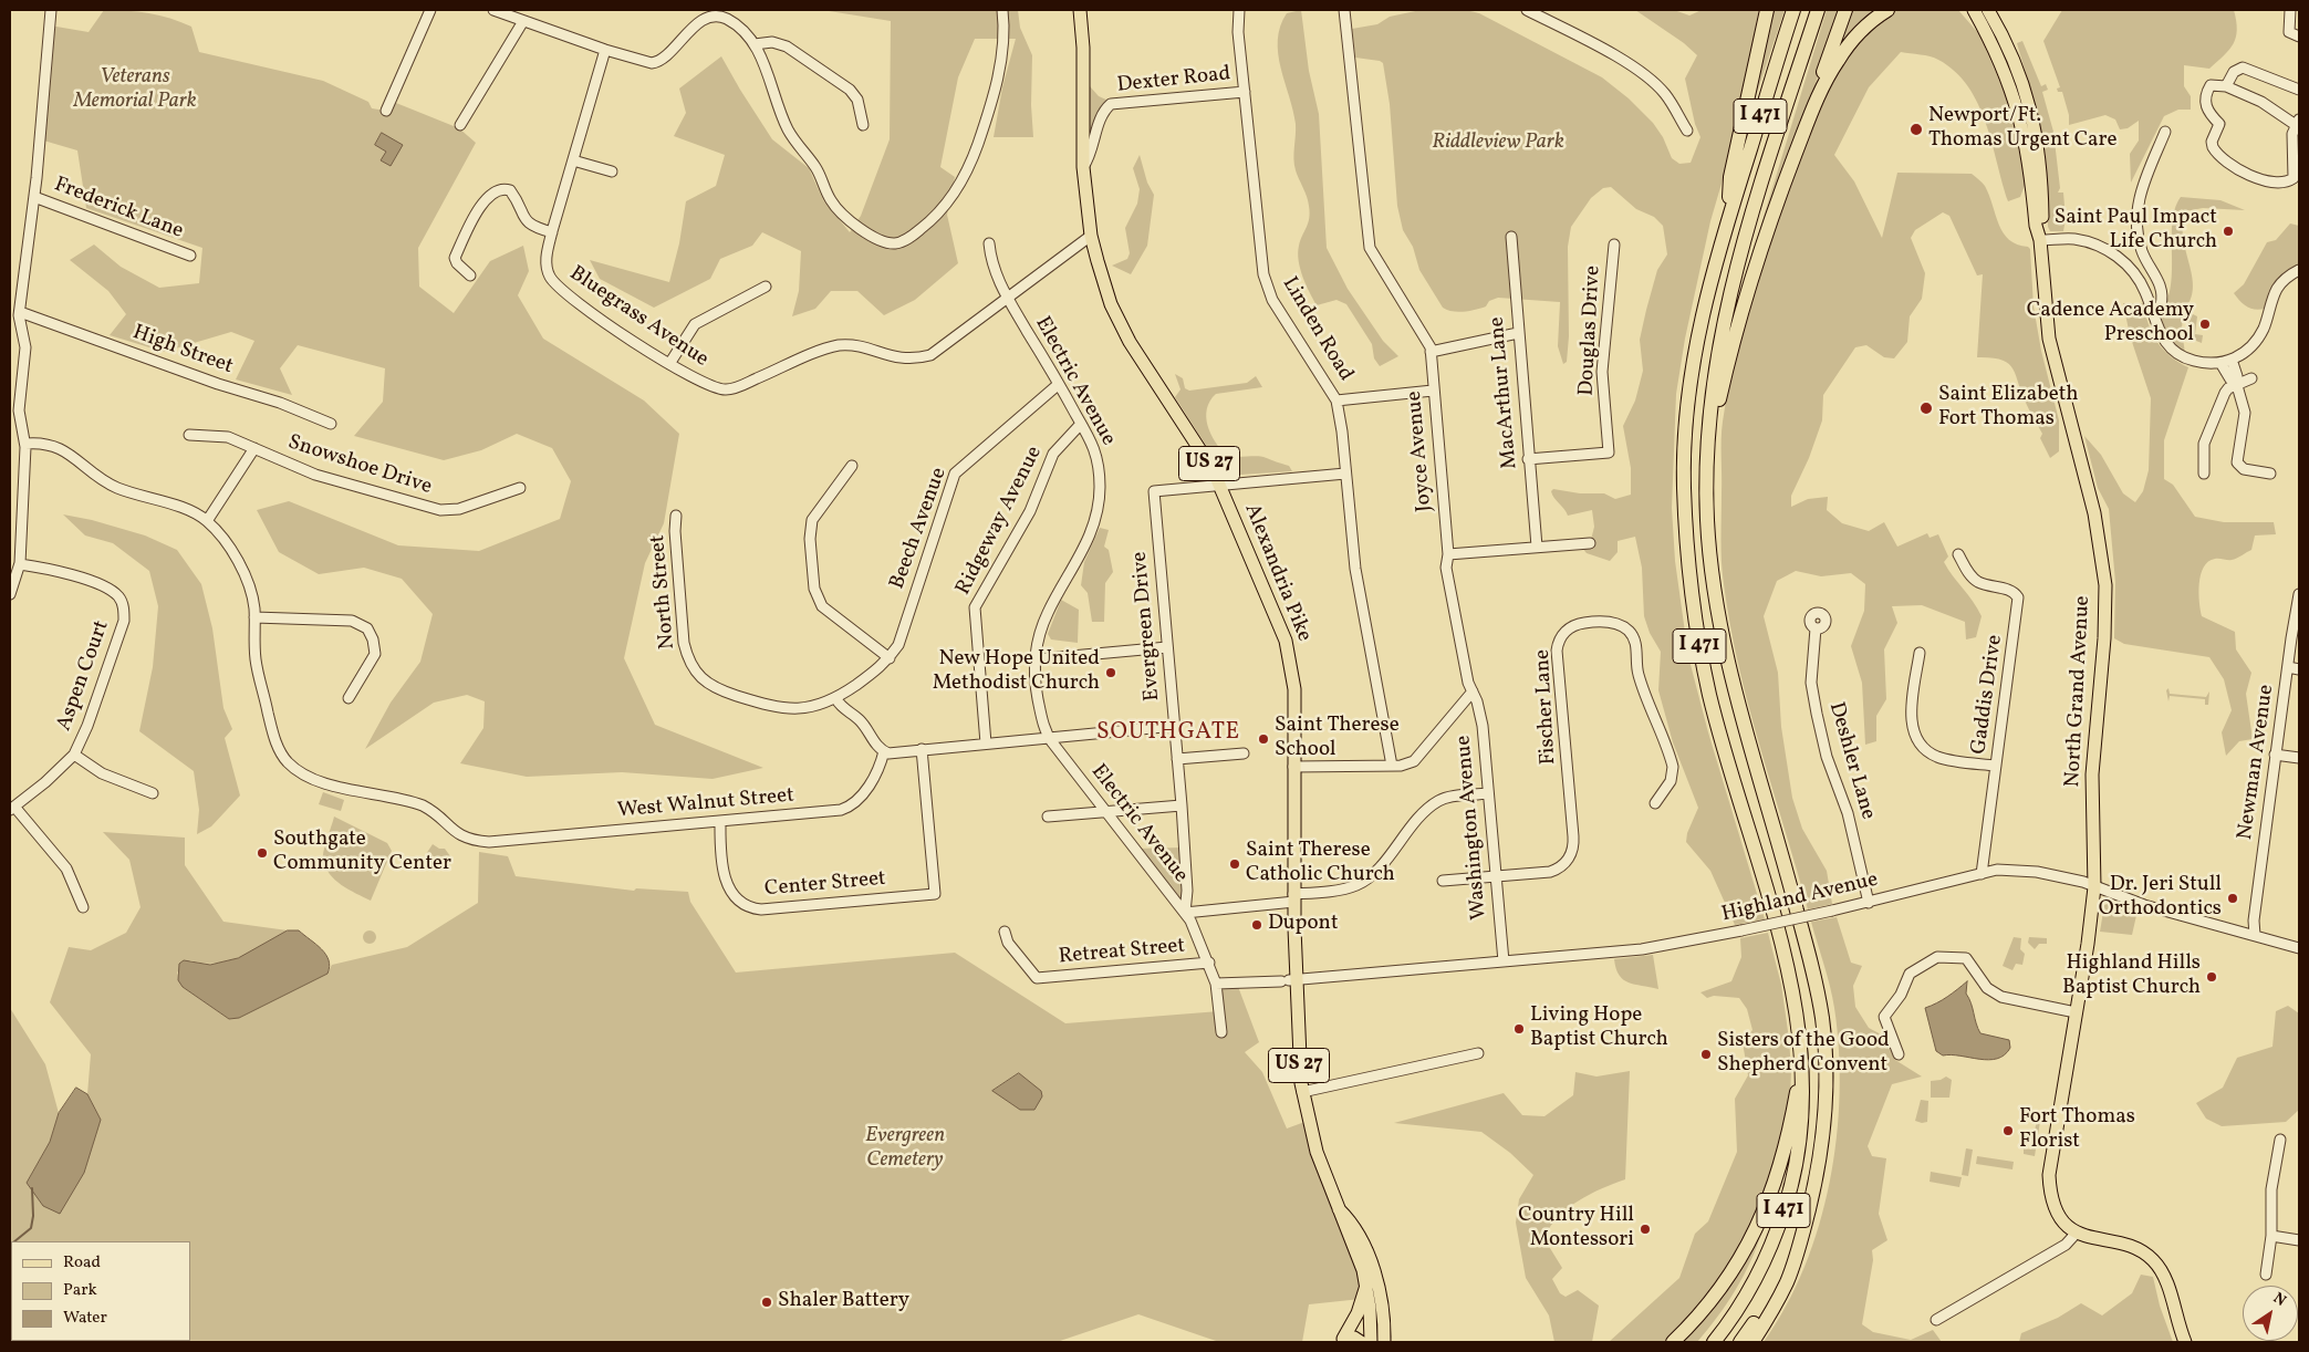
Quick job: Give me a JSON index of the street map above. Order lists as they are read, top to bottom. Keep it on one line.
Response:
{"streets":{"highway":["I 471"],"main road":["US 27","Alexandria Pike","North Grand Avenue"],"street":["Dexter Road","Frederick Lane","Bluegrass Avenue","Linden Road","Douglas Drive","High Street","Electric Avenue","MacArthur Lane","Joyce Avenue","Snowshoe Drive","Ridgeway Avenue","Beech Avenue","North Street","Evergreen Drive","Aspen Court","Gaddis Drive","Fischer Lane","Deshler Lane","Newman Avenue","West Walnut Street","Washington Avenue","Center Street","Highland Avenue","Retreat Street"]},"crossings":[["Dexter Road","Linden Road"],["Dexter Road","Alexandria Pike"],["Bluegrass Avenue","Electric Avenue"],["Bluegrass Avenue","Alexandria Pike"],["Douglas Drive","MacArthur Lane"],["Electric Avenue","Ridgeway Avenue"],["Electric Avenue","Beech Avenue"],["Electric Avenue","Evergreen Drive"],["Joyce Avenue","Washington Avenue"],["Beech Avenue","North Street"],["Alexandria Pike","Evergreen Drive"],["Alexandria Pike","Highland Avenue"],["Evergreen Drive","Highland Avenue"],["Evergreen Drive","Retreat Street"],["North Grand Avenue","Highland Avenue"],["Gaddis Drive","Highland Avenue"],["Fischer Lane","Washington Avenue"],["Deshler Lane","Highland Avenue"],["Newman Avenue","Highland Avenue"],["West Walnut Street","Center Street"],["Washington Avenue","Highland Avenue"]],"districts":["SOUTHGATE"],"parks":["Veterans Memorial Park","Riddleview Park","Evergreen Cemetery"],"places":["Newport/Ft. Thomas Urgent Care","Saint Paul Impact Life Church","Cadence Academy Preschool","Saint Elizabeth Fort Thomas","New Hope United Methodist Church","Saint Therese School","Southgate Community Center","Saint Therese Catholic Church","Dr. Jeri Stull Orthodontics","Dupont","Highland Hills Baptist Church","Living Hope Baptist Church","Sisters of the Good Shepherd Convent","Fort Thomas Florist","Country Hill Montessori","Shaler Battery"],"legend":["Road","Park","Water"],"north":"top right"}
